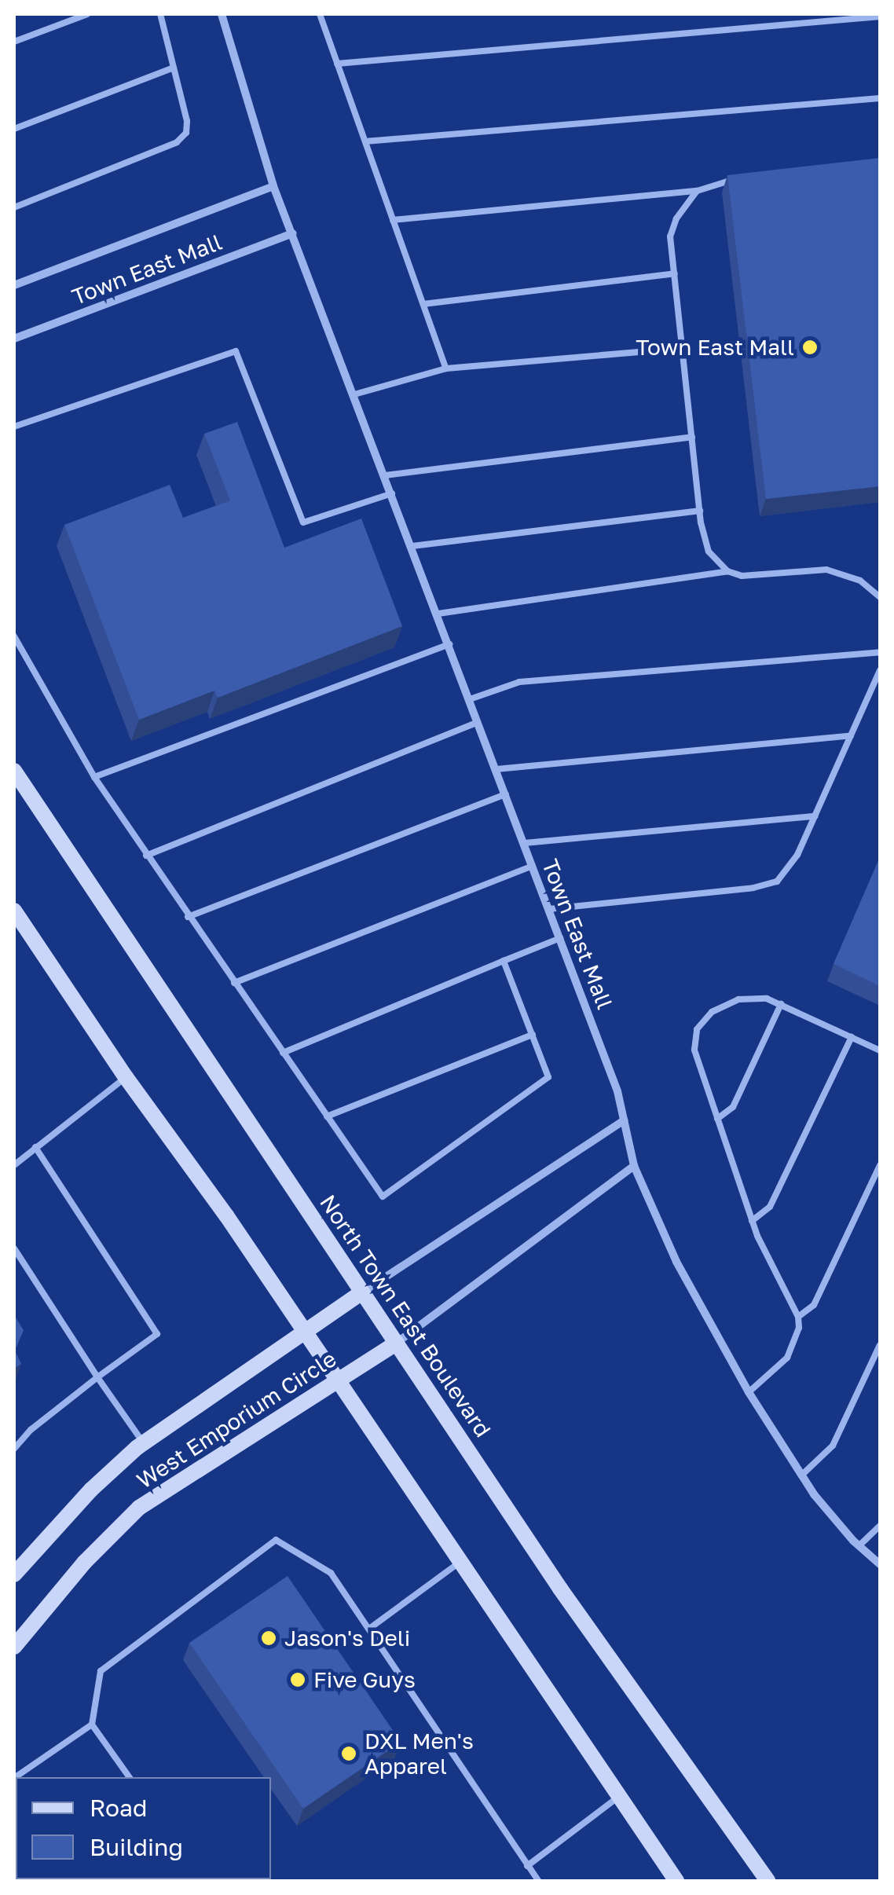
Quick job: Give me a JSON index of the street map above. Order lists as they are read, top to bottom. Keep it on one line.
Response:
{"streets":{"main road":["North Town East Boulevard","West Emporium Circle"],"street":["Town East Mall"]},"crossings":[["North Town East Boulevard","West Emporium Circle"]],"places":["Town East Mall","Jason's Deli","Five Guys","DXL Men's Apparel"],"legend":["Road","Building"]}
